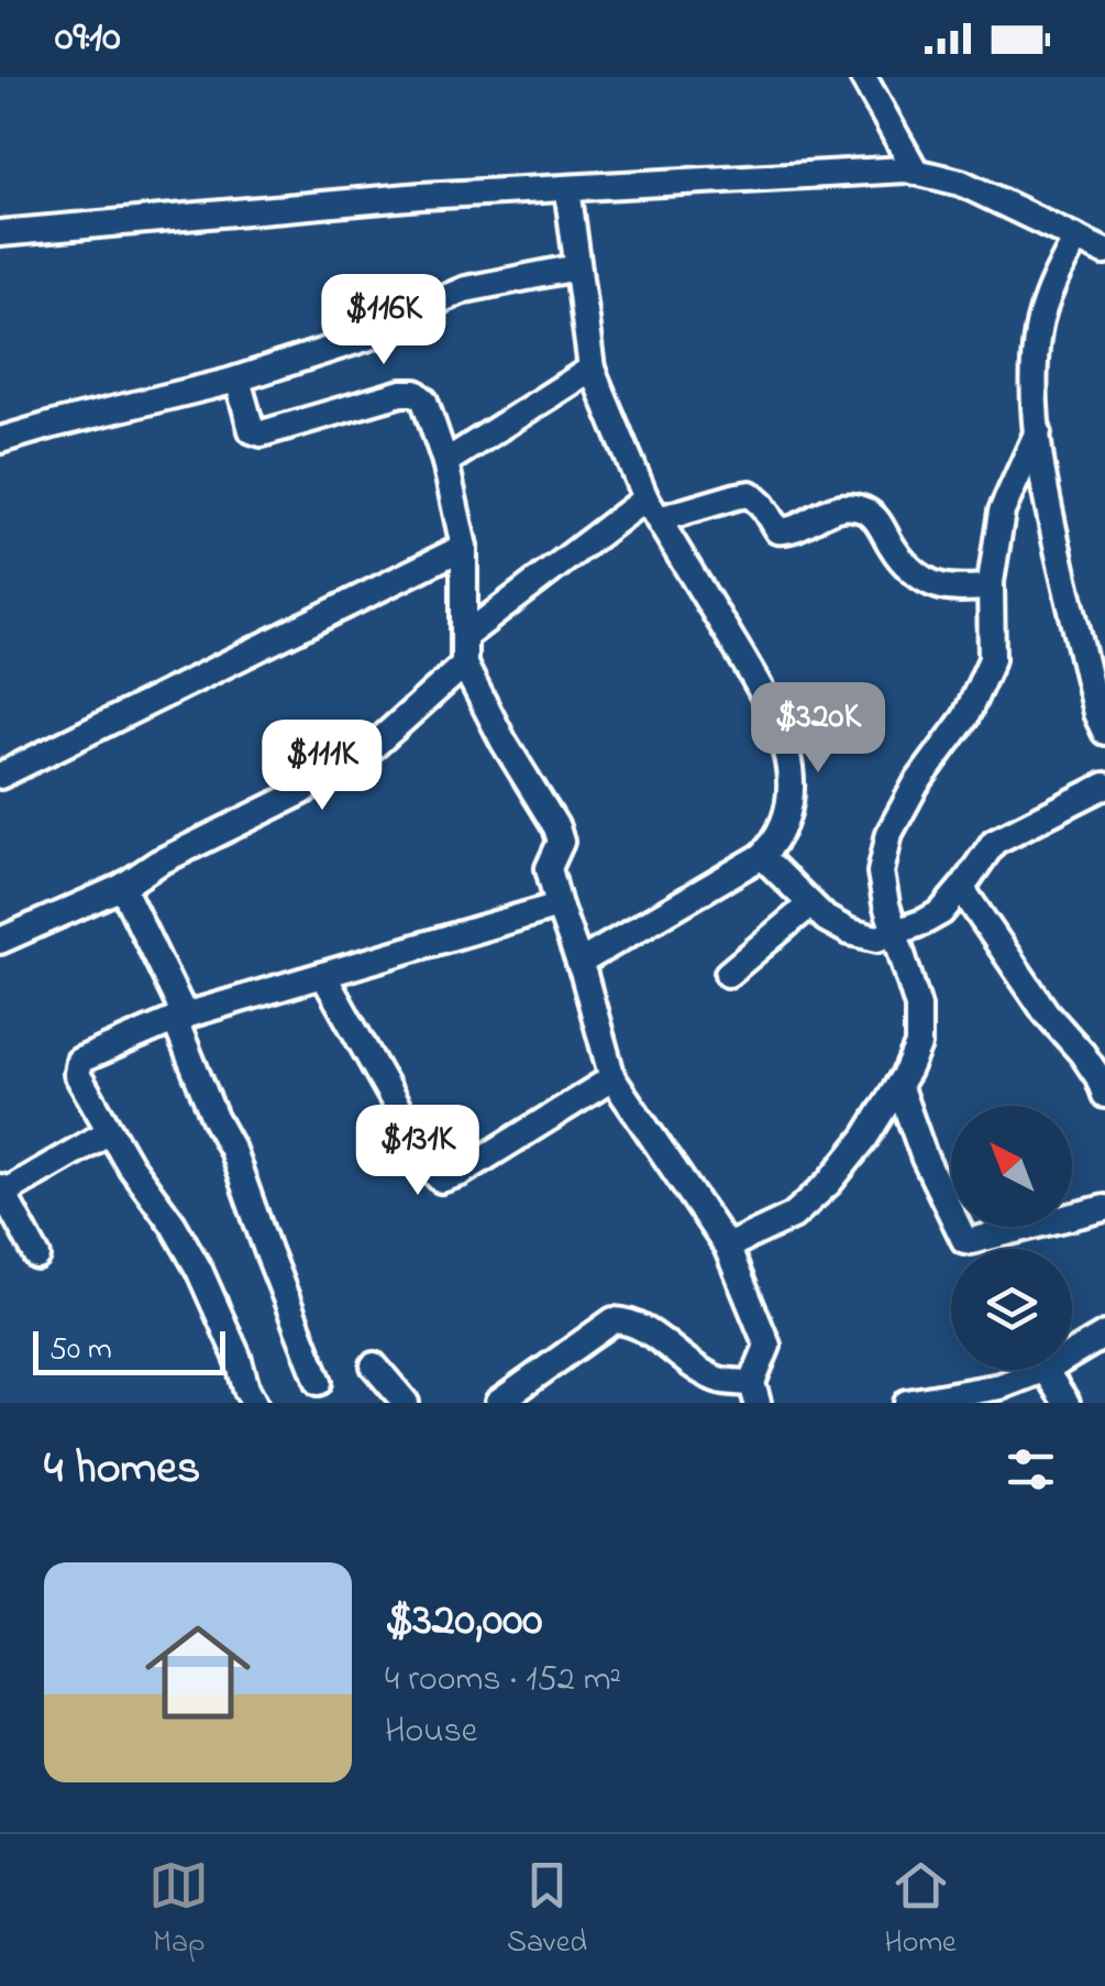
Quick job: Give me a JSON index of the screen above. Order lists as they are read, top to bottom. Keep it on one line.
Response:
{"scale_bar":"50 m","north":"top left","page":{"status":"09:10","price":["$116K","$320K","$111K","$131K"],"scale":"50 m","heading":"4 homes","list":[{"name":"$320,000","note":"4 rooms · 152 m² · House"}],"tabs":["Map","Saved","Home"]}}
